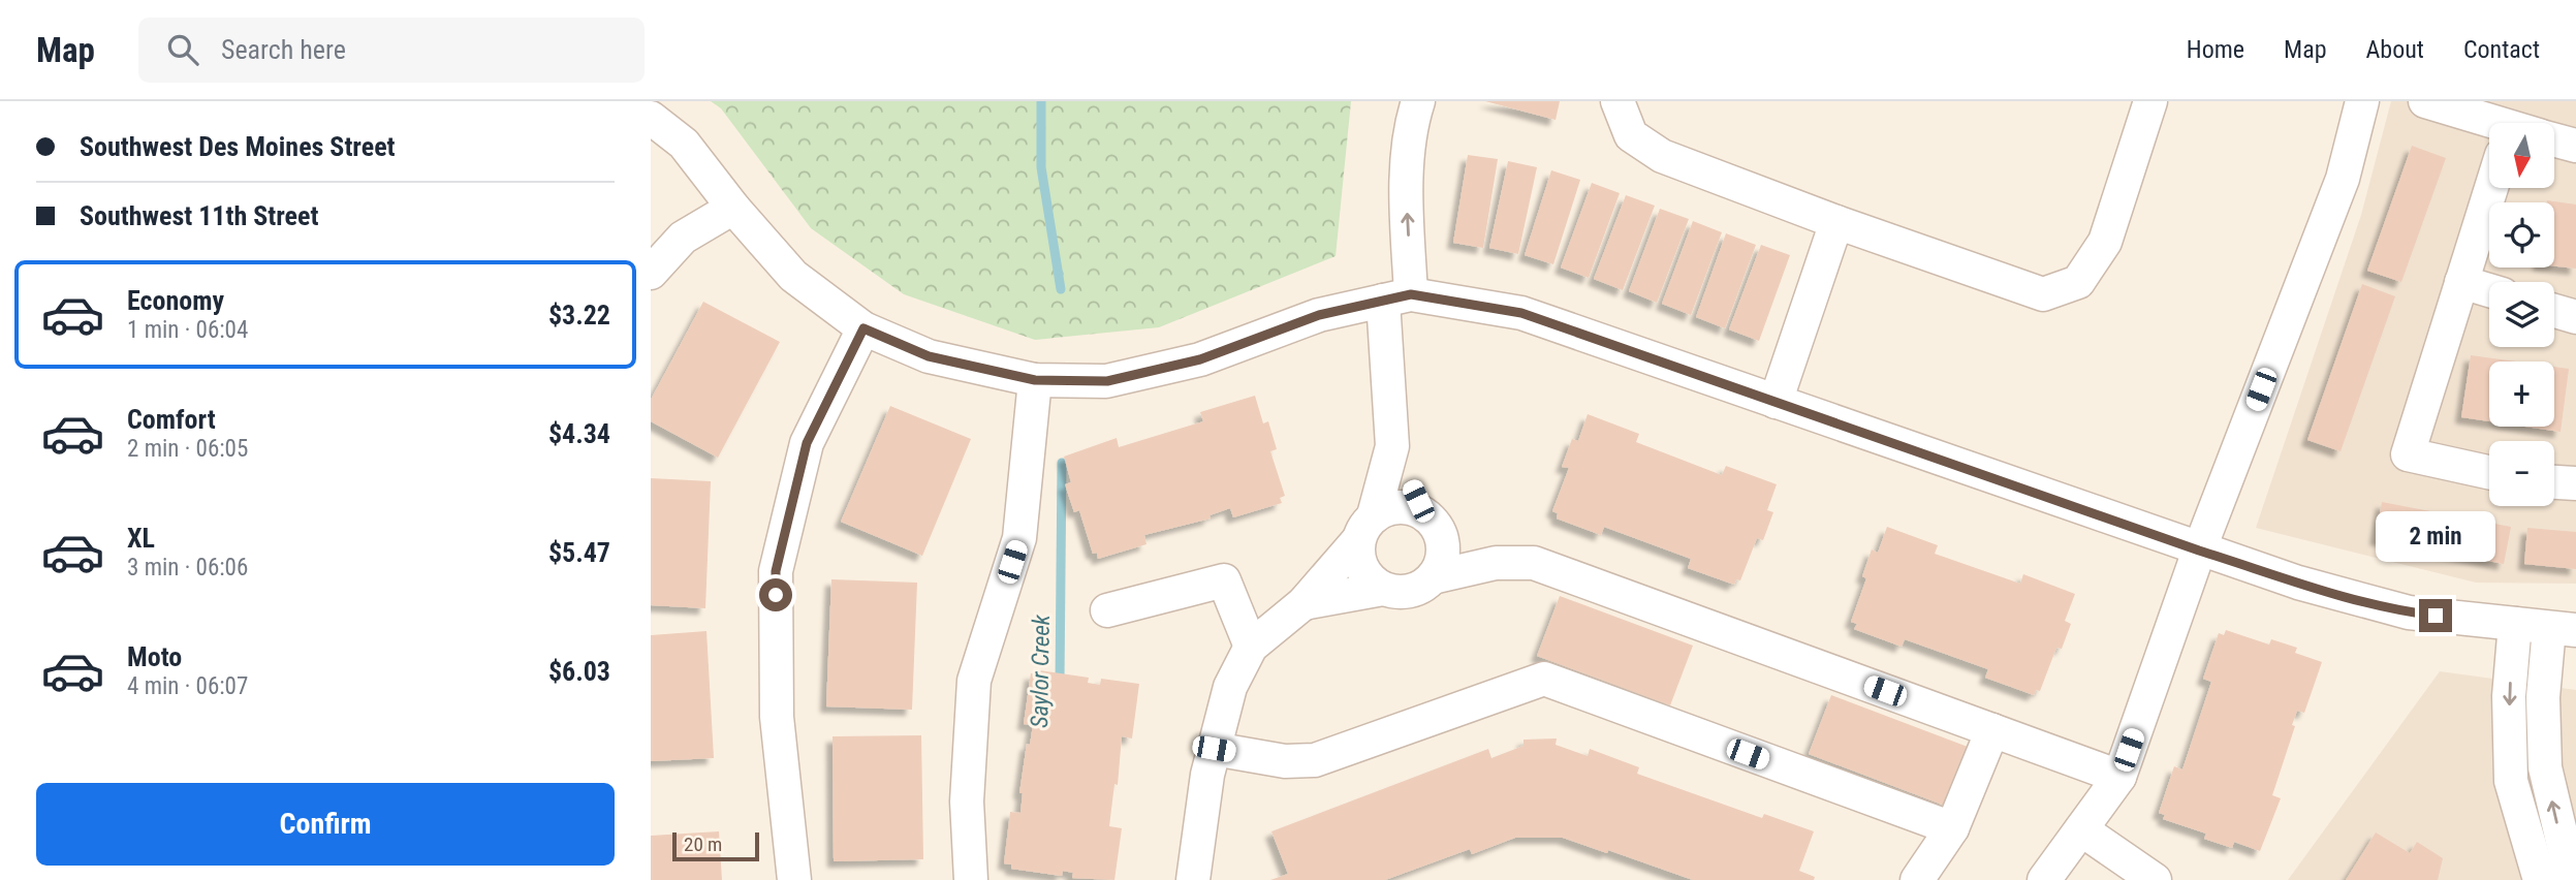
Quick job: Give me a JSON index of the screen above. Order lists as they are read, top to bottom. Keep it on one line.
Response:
{"water":["Saylor Creek"],"scale_bar":"20 m","north":"bottom","page":{"header":"Map","search":"Search here","nav":["Home","Map","About","Contact"],"banner":["Southwest Des Moines Street","Southwest 11th Street"],"map_buttons":["+","−"],"list":[{"name":"Economy","note":"1 min · 06:04","value":"$3.22"},{"name":"Comfort","note":"2 min · 06:05","value":"$4.34"},{"name":"XL","note":"3 min · 06:06","value":"$5.47"},{"name":"Moto","note":"4 min · 06:07","value":"$6.03"}],"bubble":"2 min","buttons":"Confirm","scale":"20 m"}}
